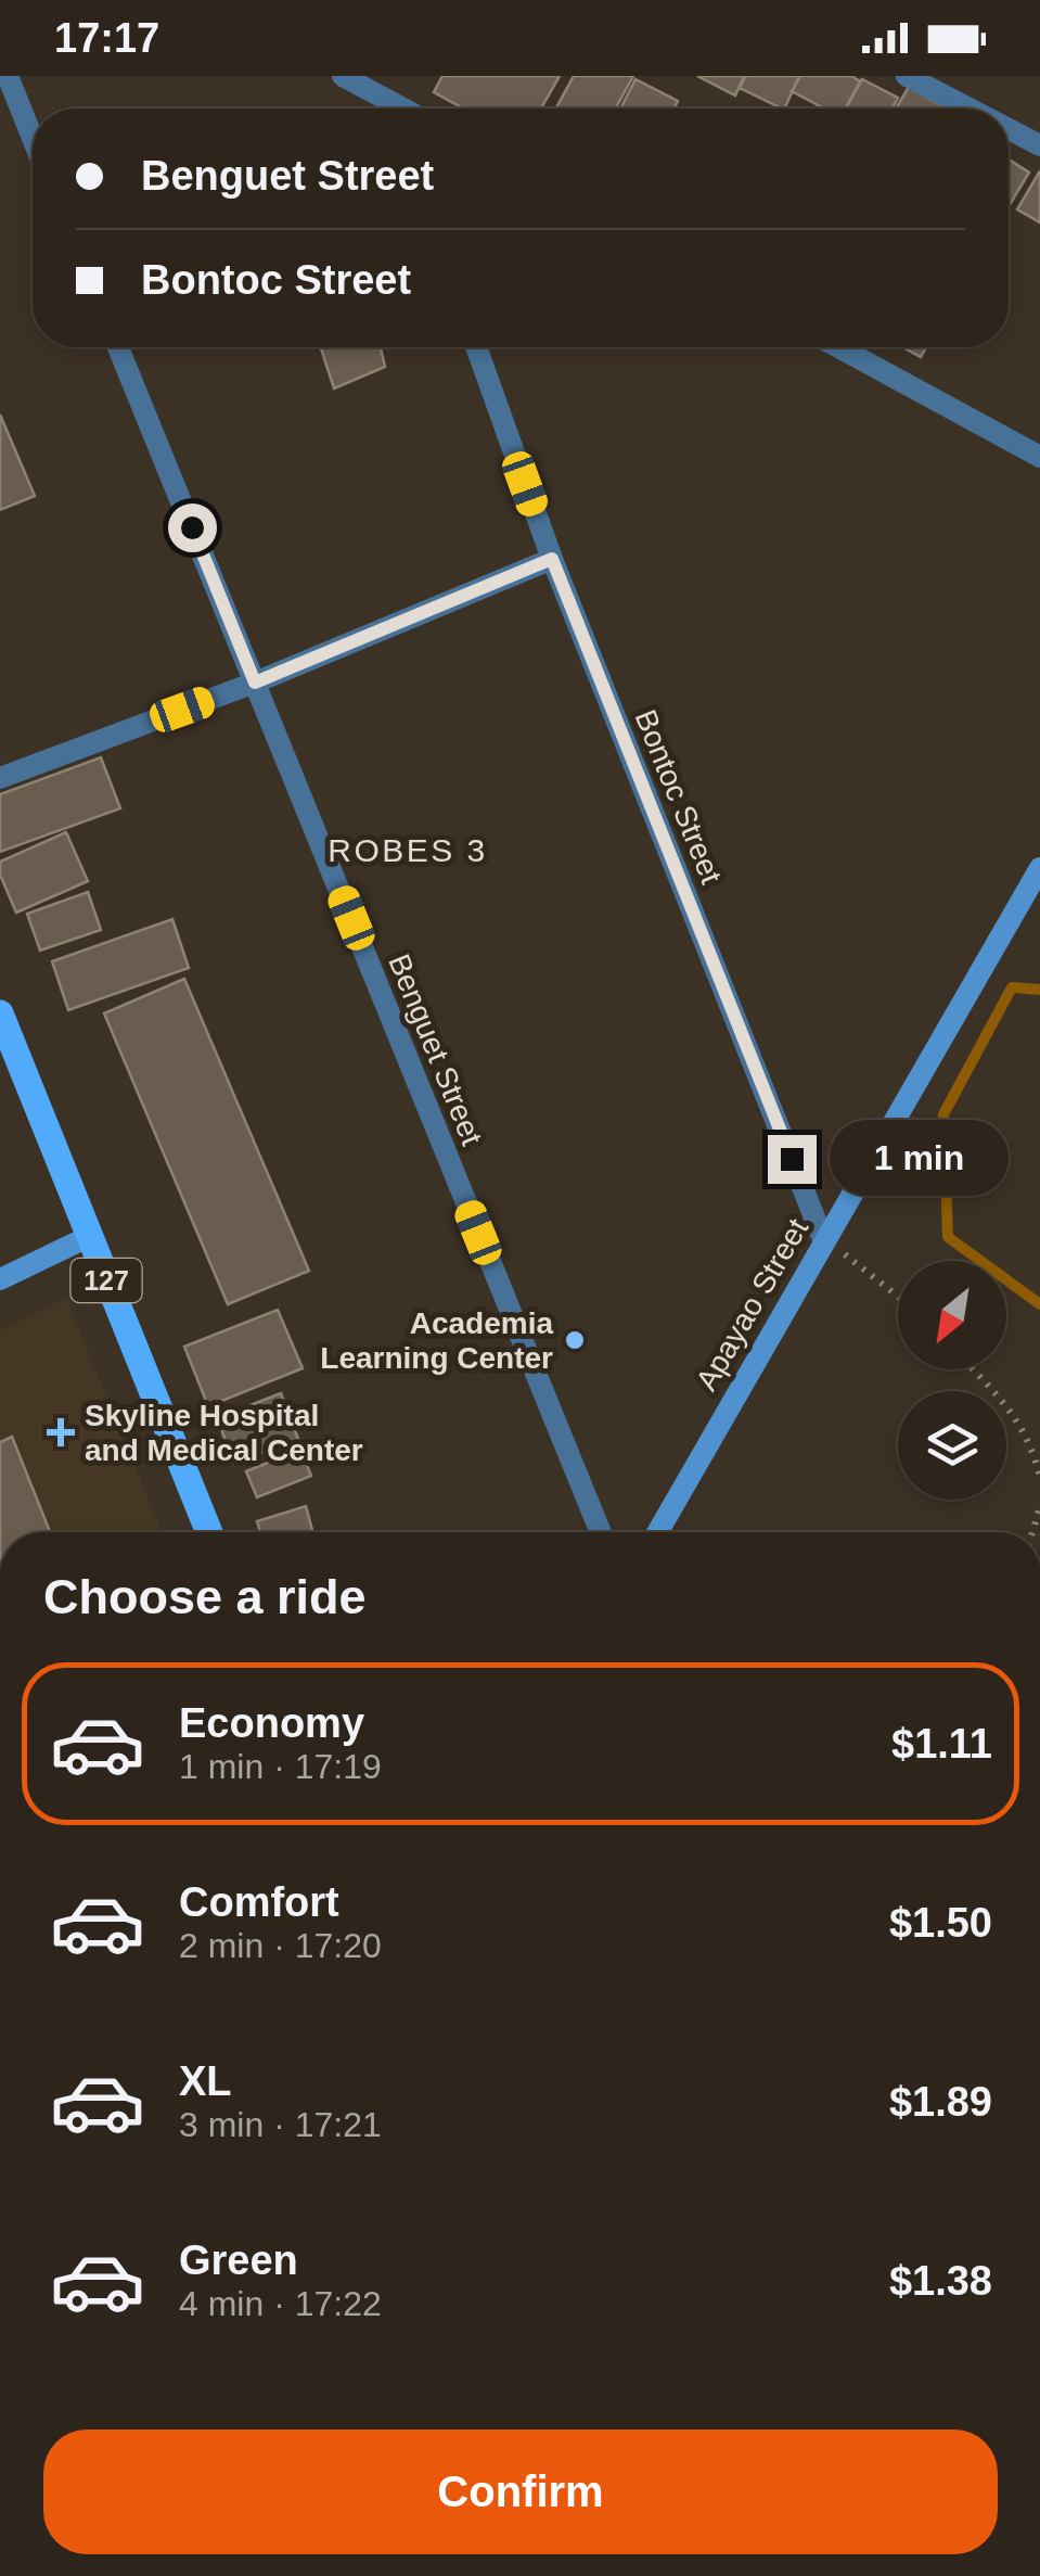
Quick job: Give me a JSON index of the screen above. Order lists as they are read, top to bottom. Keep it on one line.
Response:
{"streets":{"main road":["127"],"street":["Bontoc Street","Benguet Street","Apayao Street"]},"crossings":[["Bontoc Street","Apayao Street"]],"districts":["ROBES 3"],"places":{"other":["Academia Learning Center"],"health":["Skyline Hospital and Medical Center"]},"north":"bottom left","page":{"status":"17:17","banner":["Benguet Street","Bontoc Street"],"bubble":"1 min","heading":"Choose a ride","list":[{"name":"Economy","note":"1 min · 17:19","value":"$1.11"},{"name":"Comfort","note":"2 min · 17:20","value":"$1.50"},{"name":"XL","note":"3 min · 17:21","value":"$1.89"},{"name":"Green","note":"4 min · 17:22","value":"$1.38"}],"buttons":"Confirm"}}
